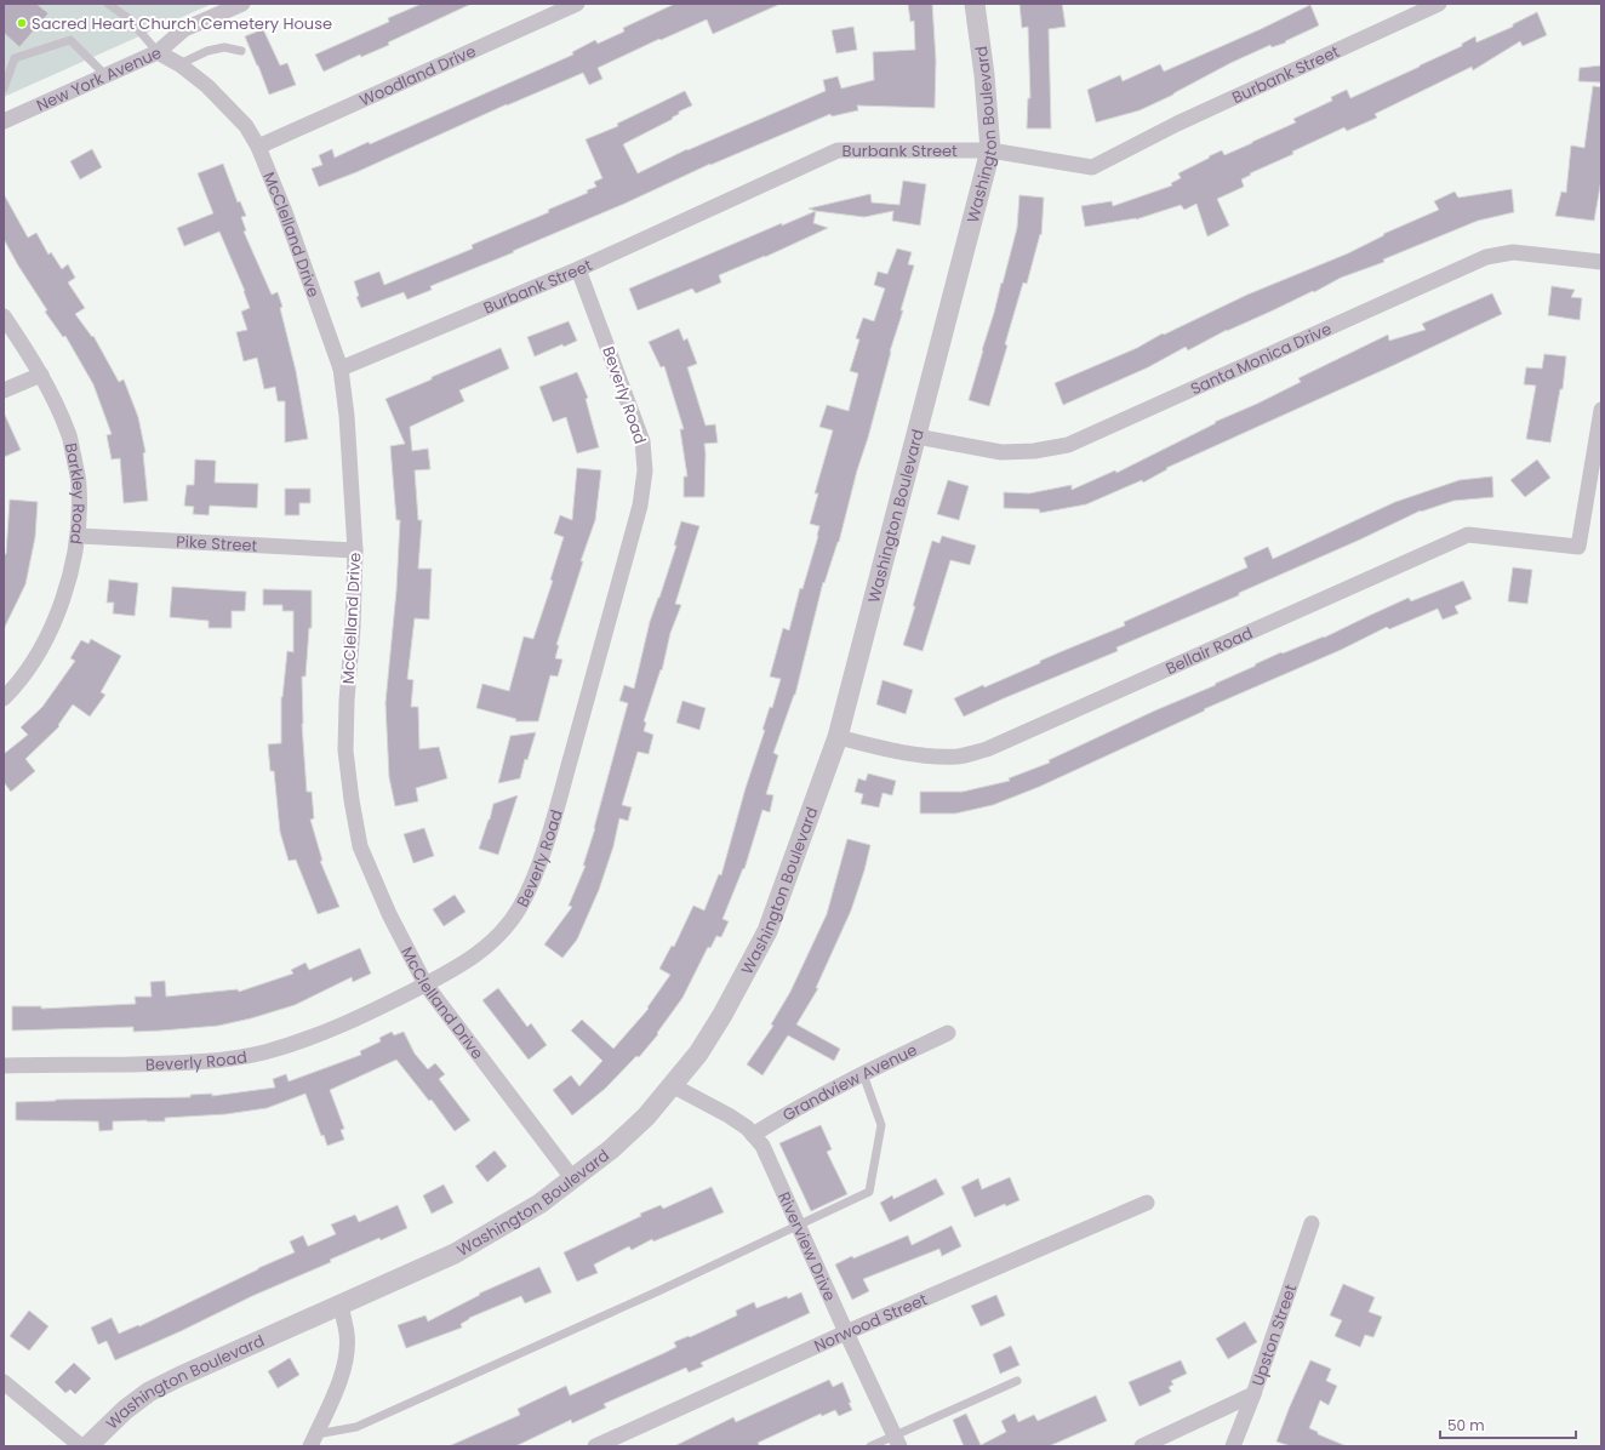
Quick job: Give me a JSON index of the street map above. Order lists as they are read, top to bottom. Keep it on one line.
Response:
{"streets":{"street":["Burbank Street","Woodland Drive","New York Avenue","Washington Boulevard","McClelland Drive","Santa Monica Drive","Beverly Road","Barkley Road","Pike Street","Bellair Road","Grandview Avenue","Riverview Drive","Norwood Street","Upston Street"]},"crossings":[["Burbank Street","Washington Boulevard"],["Burbank Street","McClelland Drive"],["Burbank Street","Beverly Road"],["Woodland Drive","McClelland Drive"],["New York Avenue","McClelland Drive"],["Washington Boulevard","McClelland Drive"],["Washington Boulevard","Santa Monica Drive"],["Washington Boulevard","Bellair Road"],["Washington Boulevard","Riverview Drive"],["McClelland Drive","Beverly Road"],["McClelland Drive","Pike Street"],["Barkley Road","Pike Street"],["Grandview Avenue","Riverview Drive"],["Riverview Drive","Norwood Street"]],"places":["Sacred Heart Church Cemetery House"],"scale_bar":"50 m"}
